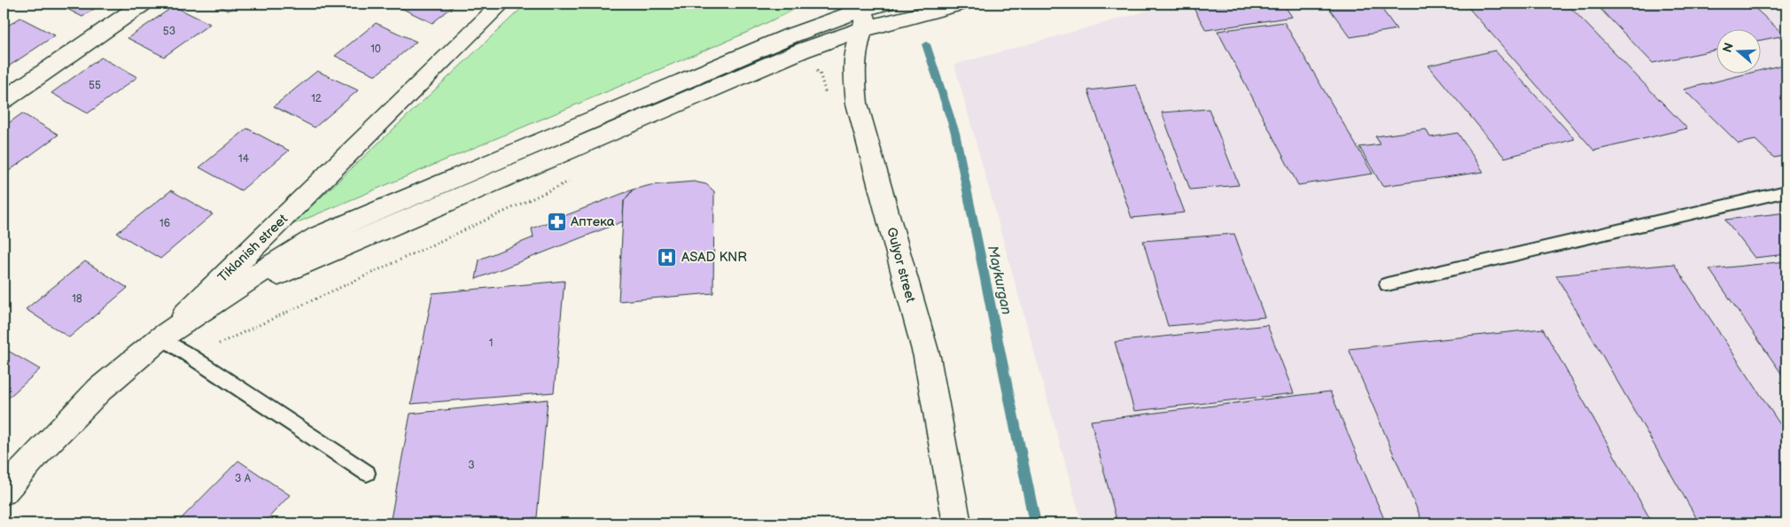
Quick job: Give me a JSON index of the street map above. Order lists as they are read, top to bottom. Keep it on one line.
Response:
{"streets":{"street":["Tiklanish street","Gulyor street"]},"water":["Maykurgan"],"places":{"pharmacy":["Аптека"],"hospital":["ASAD KNR"]},"house_numbers":["53","10","55","12","14","16","18","1","3","3 A"],"north":"left"}
